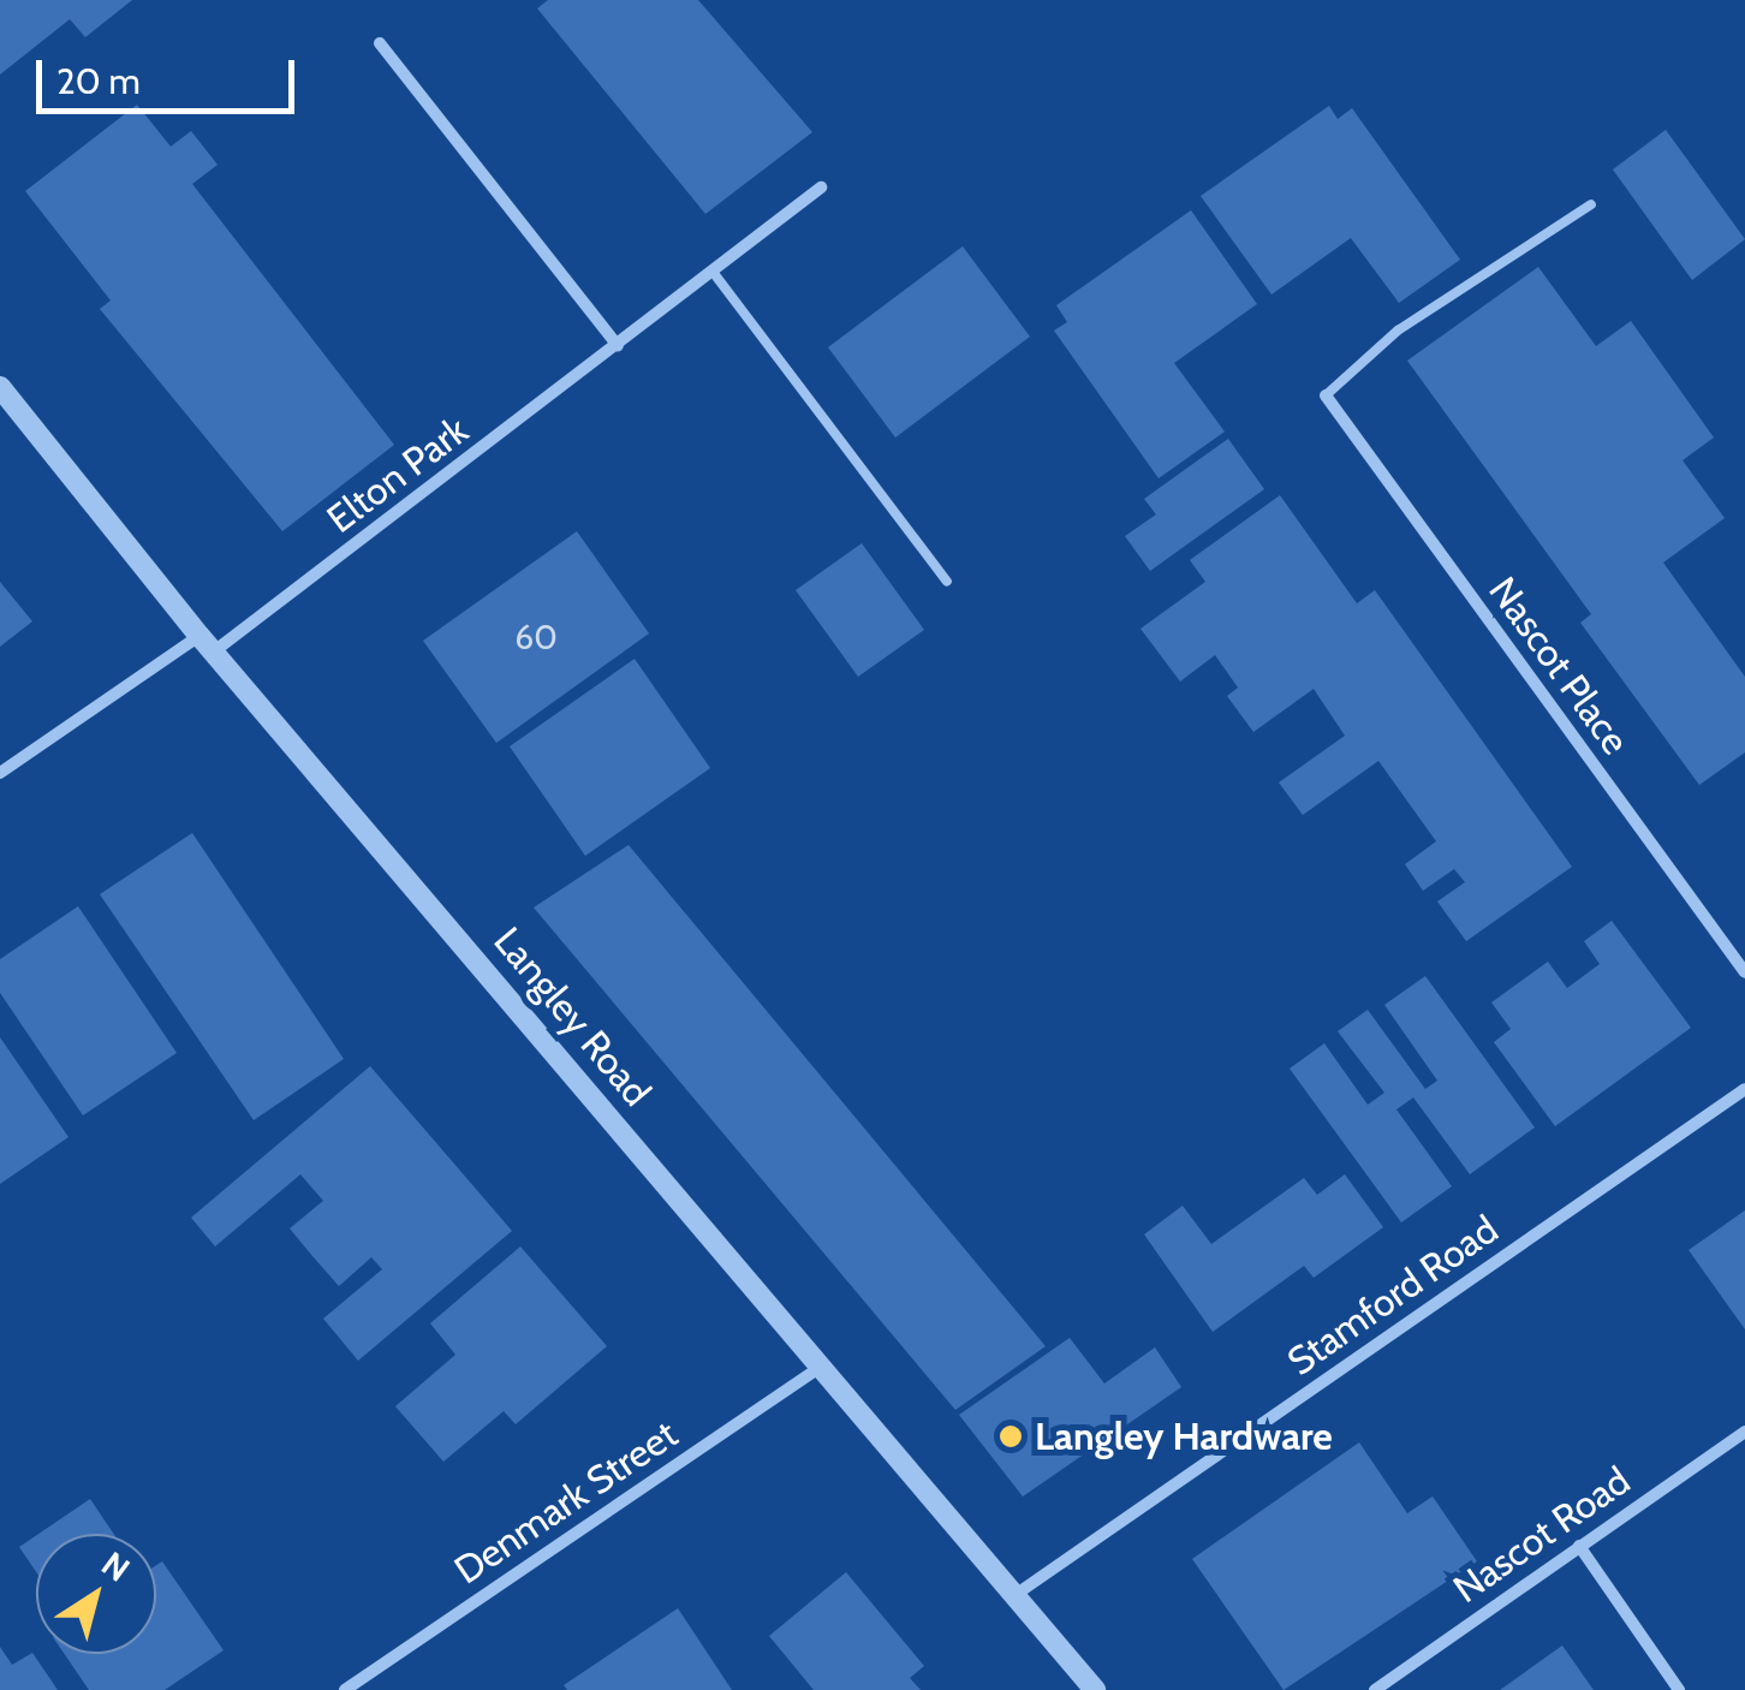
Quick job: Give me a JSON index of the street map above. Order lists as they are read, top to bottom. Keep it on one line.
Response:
{"streets":{"street":["Elton Park","Nascot Place","Langley Road","Stamford Road","Denmark Street","Nascot Road"]},"crossings":[["Elton Park","Langley Road"],["Langley Road","Stamford Road"],["Langley Road","Denmark Street"]],"places":["Langley Hardware"],"house_numbers":["60"],"scale_bar":"20 m","north":"top right"}
